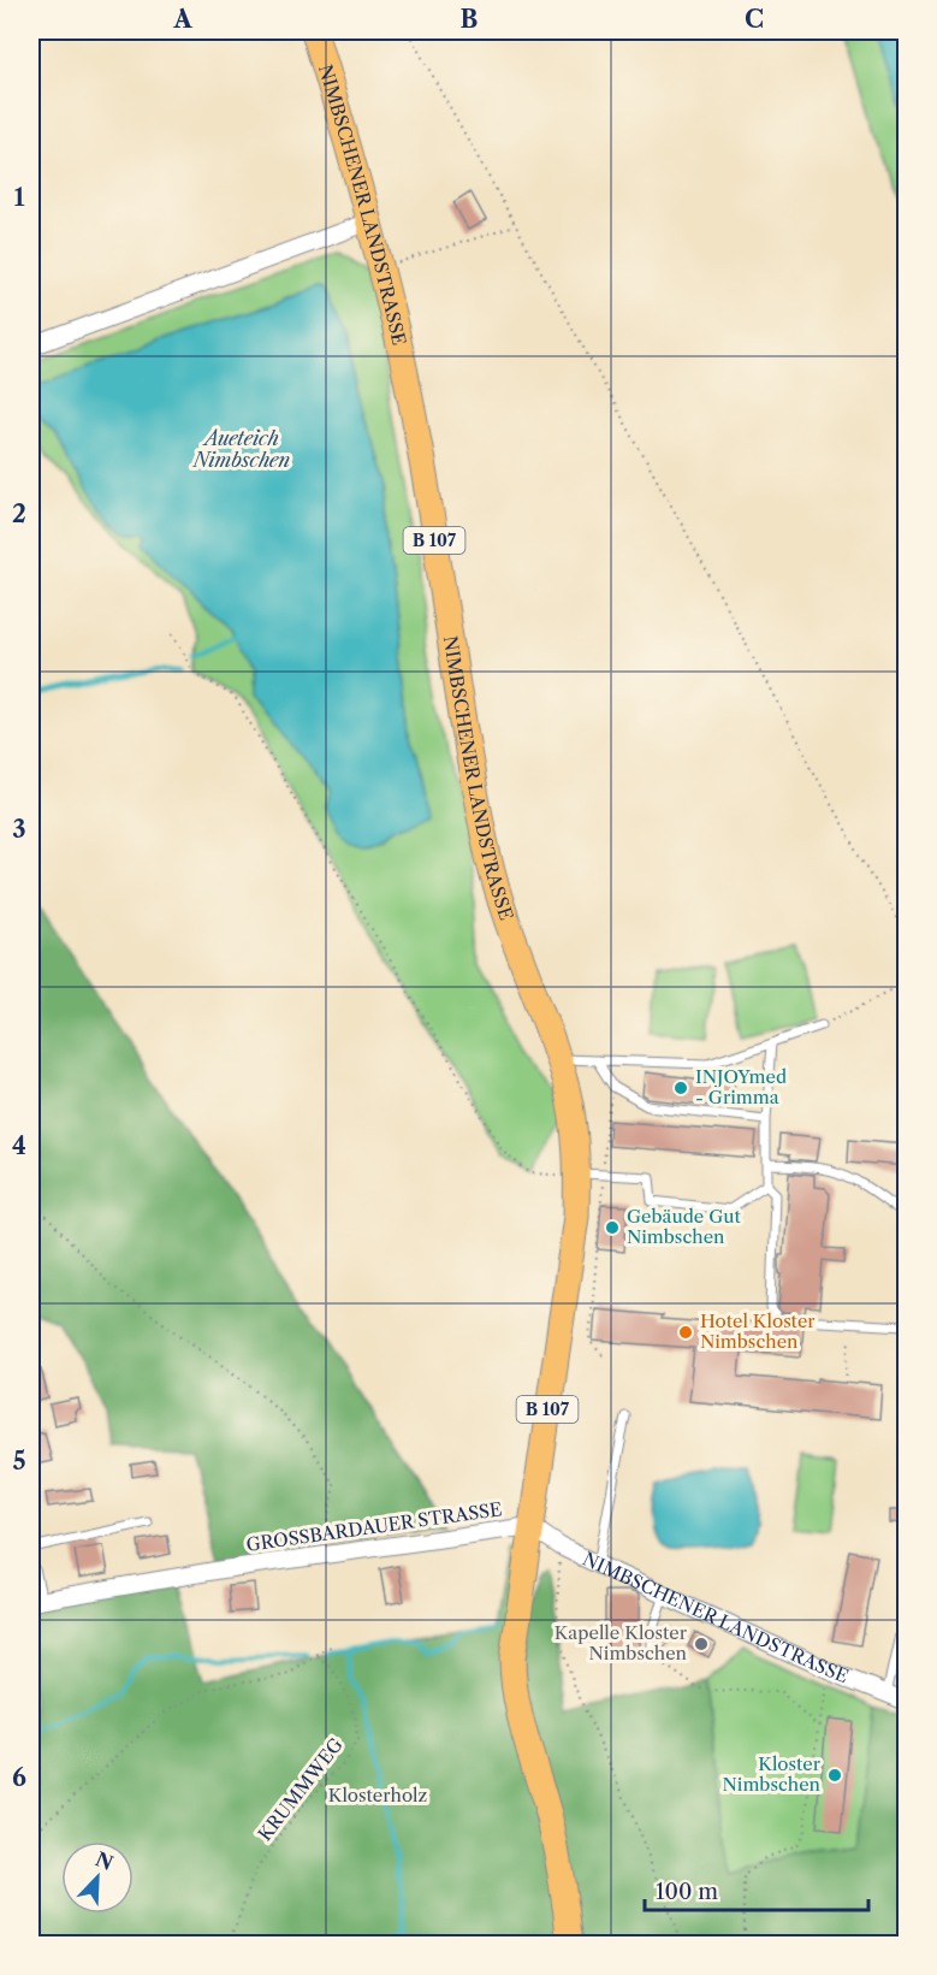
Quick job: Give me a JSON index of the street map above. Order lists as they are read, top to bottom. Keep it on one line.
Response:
{"streets":{"main road":["NIMBSCHENER LANDSTRASSE","B 107"],"street":["GROSSBARDAUER STRASSE"],"path":["KRUMMWEG"]},"crossings":[["NIMBSCHENER LANDSTRASSE","GROSSBARDAUER STRASSE"]],"water":["Aueteich Nimbschen"],"parks":["Klosterholz"],"places":["INJOYmed - Grimma","Gebäude Gut Nimbschen","Hotel Kloster Nimbschen","Kapelle Kloster Nimbschen","Kloster Nimbschen"],"scale_bar":"100 m","north":"top right","grid":{"columns":["A","B","C"],"rows":["1","2","3","4","5","6"]}}
